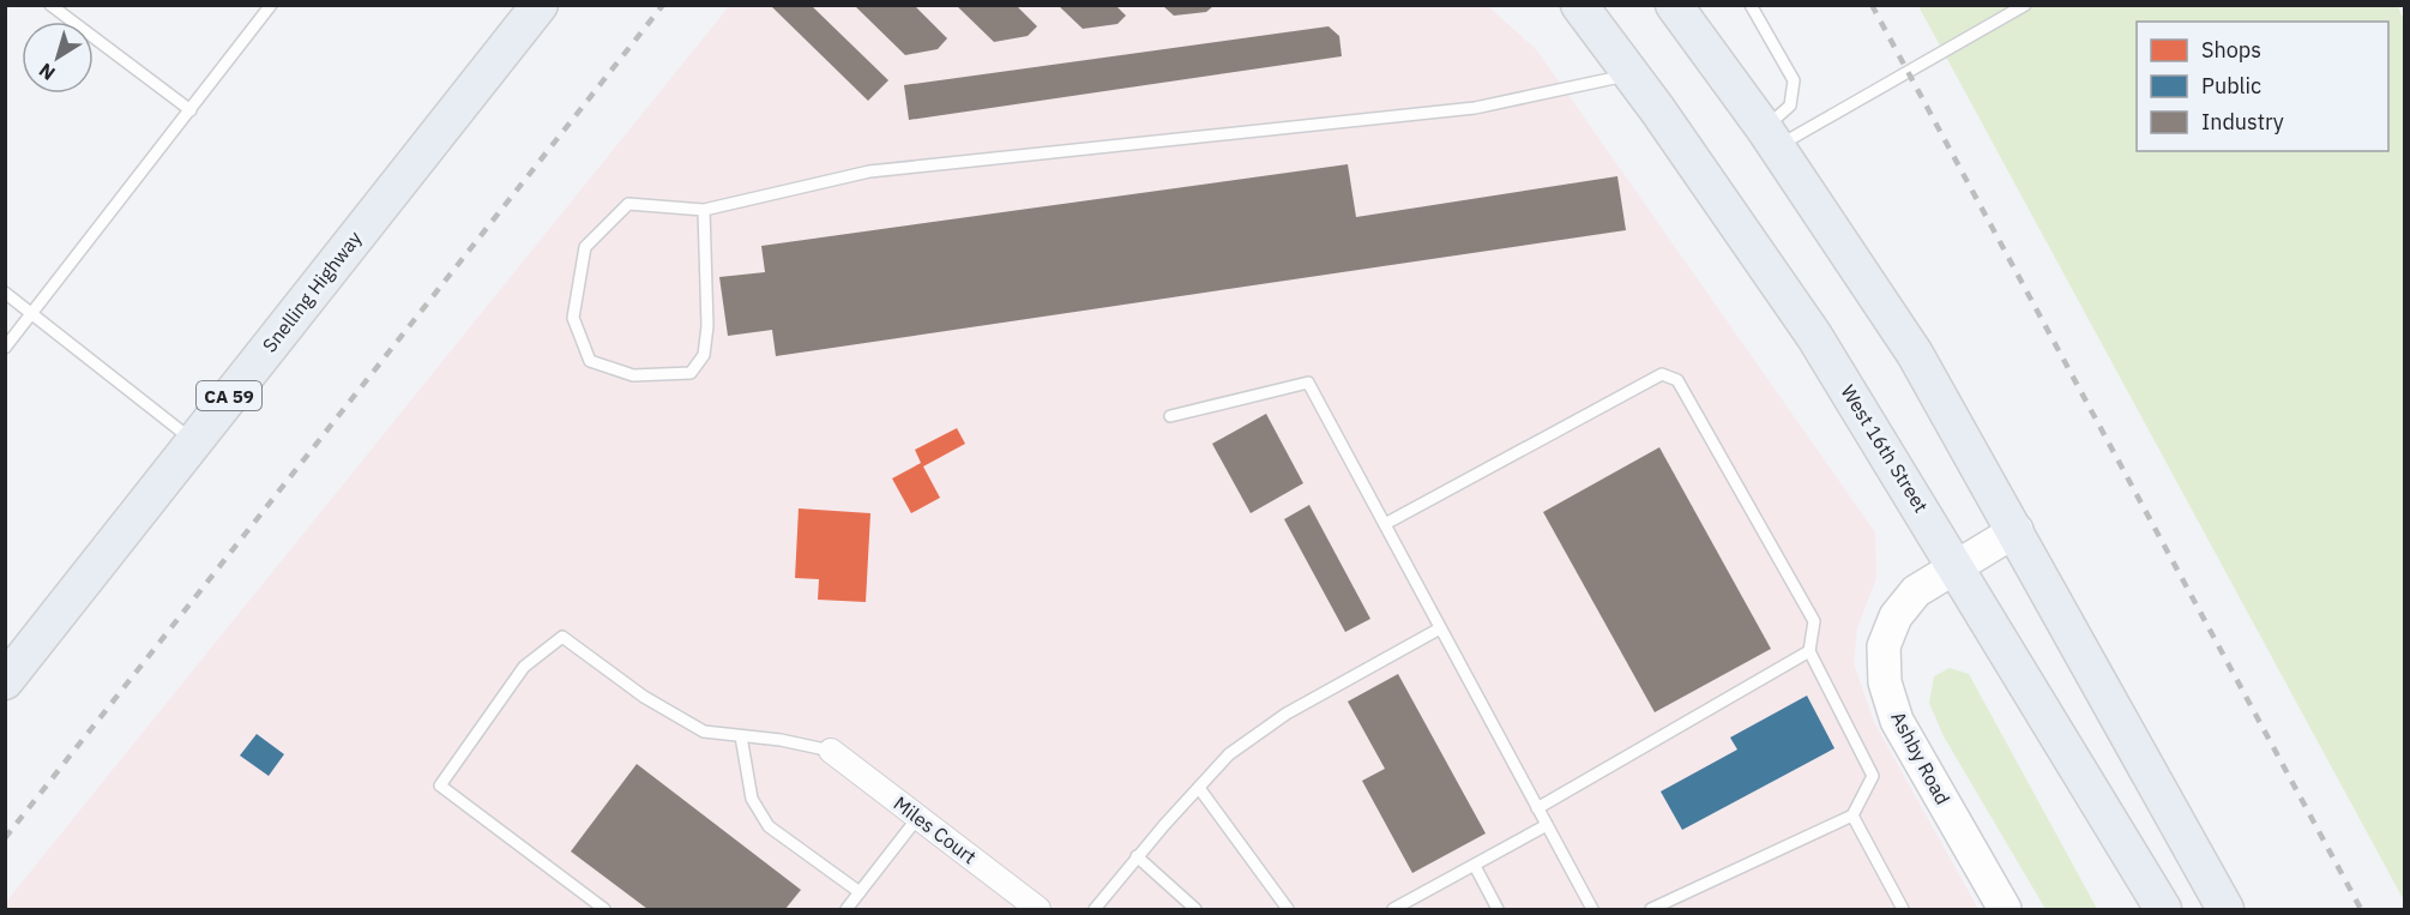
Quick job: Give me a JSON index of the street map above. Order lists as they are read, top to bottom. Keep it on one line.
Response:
{"streets":{"main road":["Snelling Highway","CA 59","West 16th Street","Ashby Road"],"street":["Miles Court"]},"crossings":[["West 16th Street","Ashby Road"]],"legend":["Shops","Public","Industry"],"north":"bottom left"}
